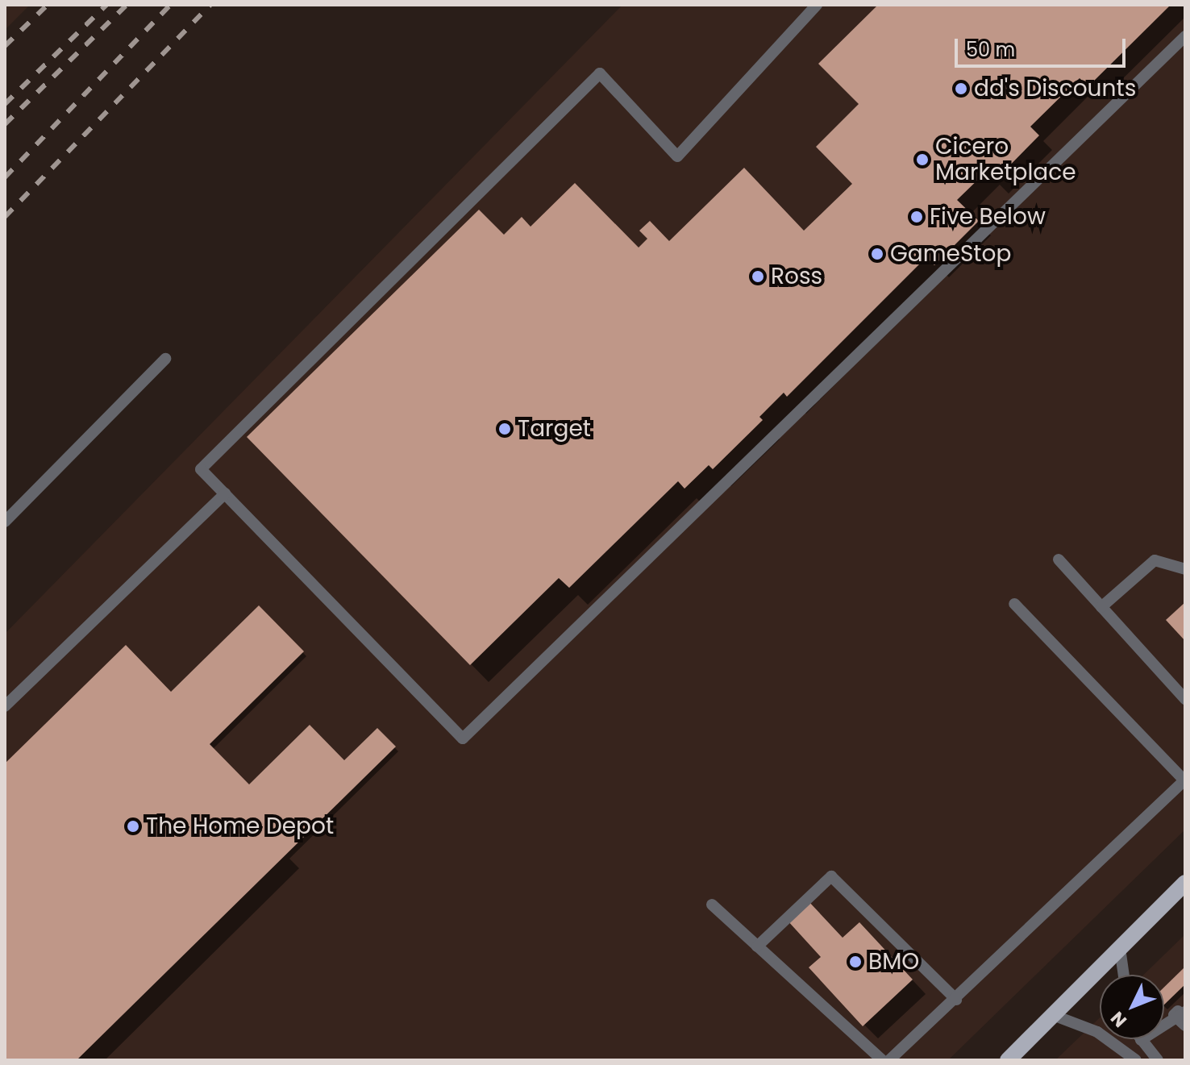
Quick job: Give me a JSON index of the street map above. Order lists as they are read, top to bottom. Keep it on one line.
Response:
{"places":["dd's Discounts","Cicero Marketplace","Five Below","GameStop","Ross","Target","The Home Depot","BMO"],"scale_bar":"50 m","north":"bottom left"}
